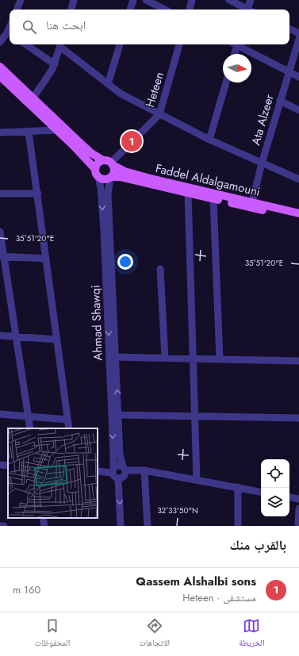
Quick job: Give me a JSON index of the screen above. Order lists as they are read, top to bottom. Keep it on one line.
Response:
{"streets":{"main road":["Faddel Aldalgamouni"],"street":["Heteen","Ata Alzeer","Ahmad Shawqi"]},"crossings":[["Heteen","Faddel Aldalgamouni"],["Heteen","Ahmad Shawqi"],["Ata Alzeer","Faddel Aldalgamouni"],["Faddel Aldalgamouni","Ahmad Shawqi"]],"north":"right","page":{"search":"ابحث هنا","pins":"1","heading":"بالقرب منك","list":[{"mark":"1","name":"Qassem Alshalbi sons","note":"مستشفى · Heteen","value":"160 m"}],"nav":["الخريطة","الاتجاهات","المحفوظات"]},"coordinates":["35°51'20\"E","32°33'50\"N"]}
